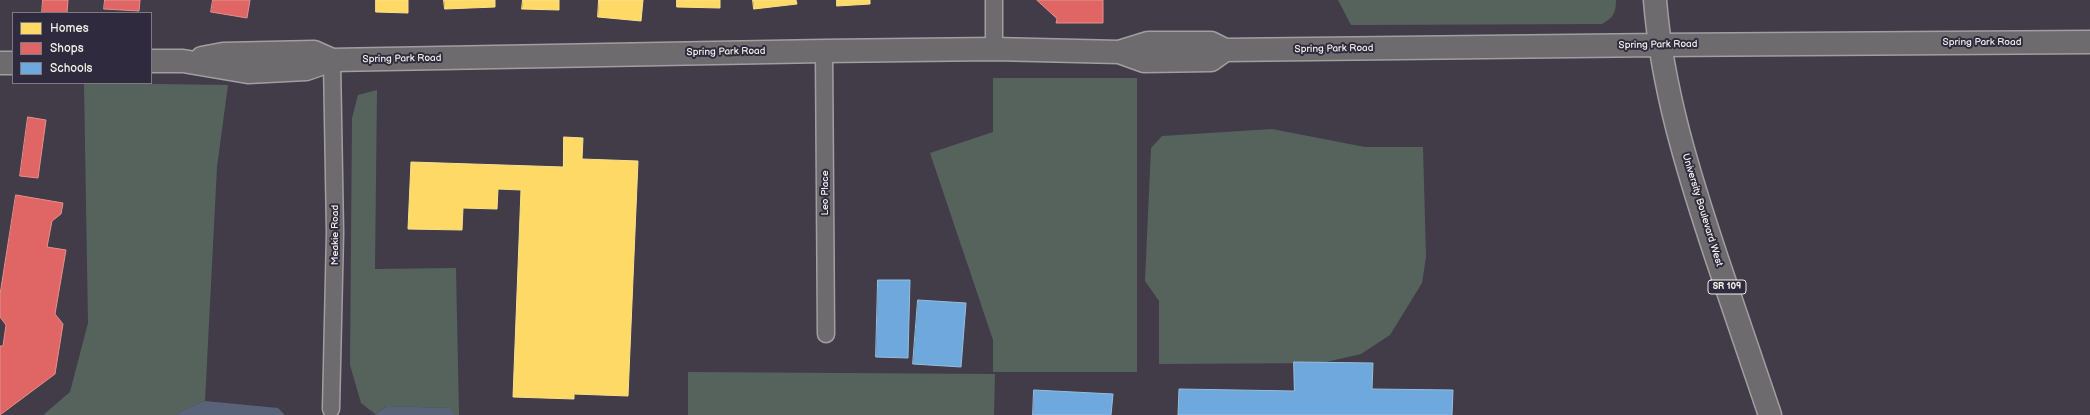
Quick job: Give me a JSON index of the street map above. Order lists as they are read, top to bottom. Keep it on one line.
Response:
{"streets":{"main road":["Spring Park Road","University Boulevard West","SR 109"],"street":["Leo Place","Meakie Road"]},"crossings":[["Spring Park Road","Leo Place"],["Spring Park Road","University Boulevard West"],["Spring Park Road","Meakie Road"]],"legend":["Homes","Shops","Schools"]}
